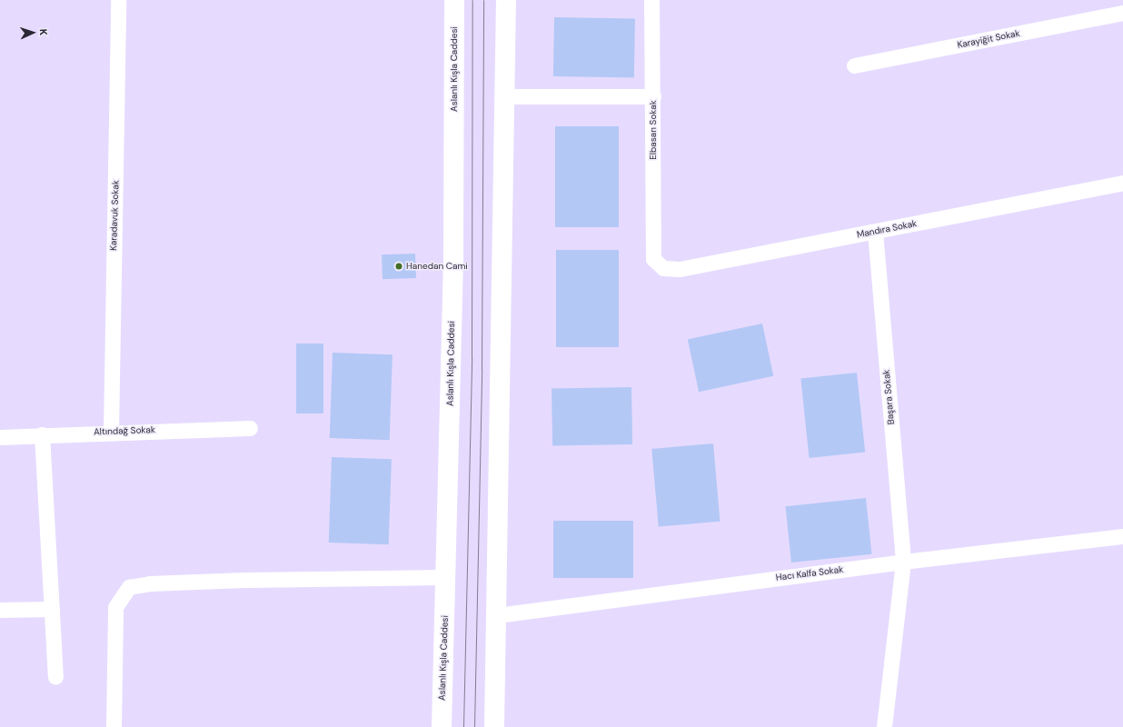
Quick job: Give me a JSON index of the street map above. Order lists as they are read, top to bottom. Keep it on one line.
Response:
{"streets":{"main road":["Aslanlı Kışla Caddesi"],"street":["Karayiğit Sokak","Elbasan Sokak","Karadavuk Sokak","Mandıra Sokak","Başara Sokak","Altındağ Sokak","Hacı Kalfa Sokak"]},"crossings":[["Elbasan Sokak","Mandıra Sokak"],["Karadavuk Sokak","Altındağ Sokak"],["Mandıra Sokak","Başara Sokak"],["Başara Sokak","Hacı Kalfa Sokak"]],"places":["Hanedan Cami"],"north":"right"}
